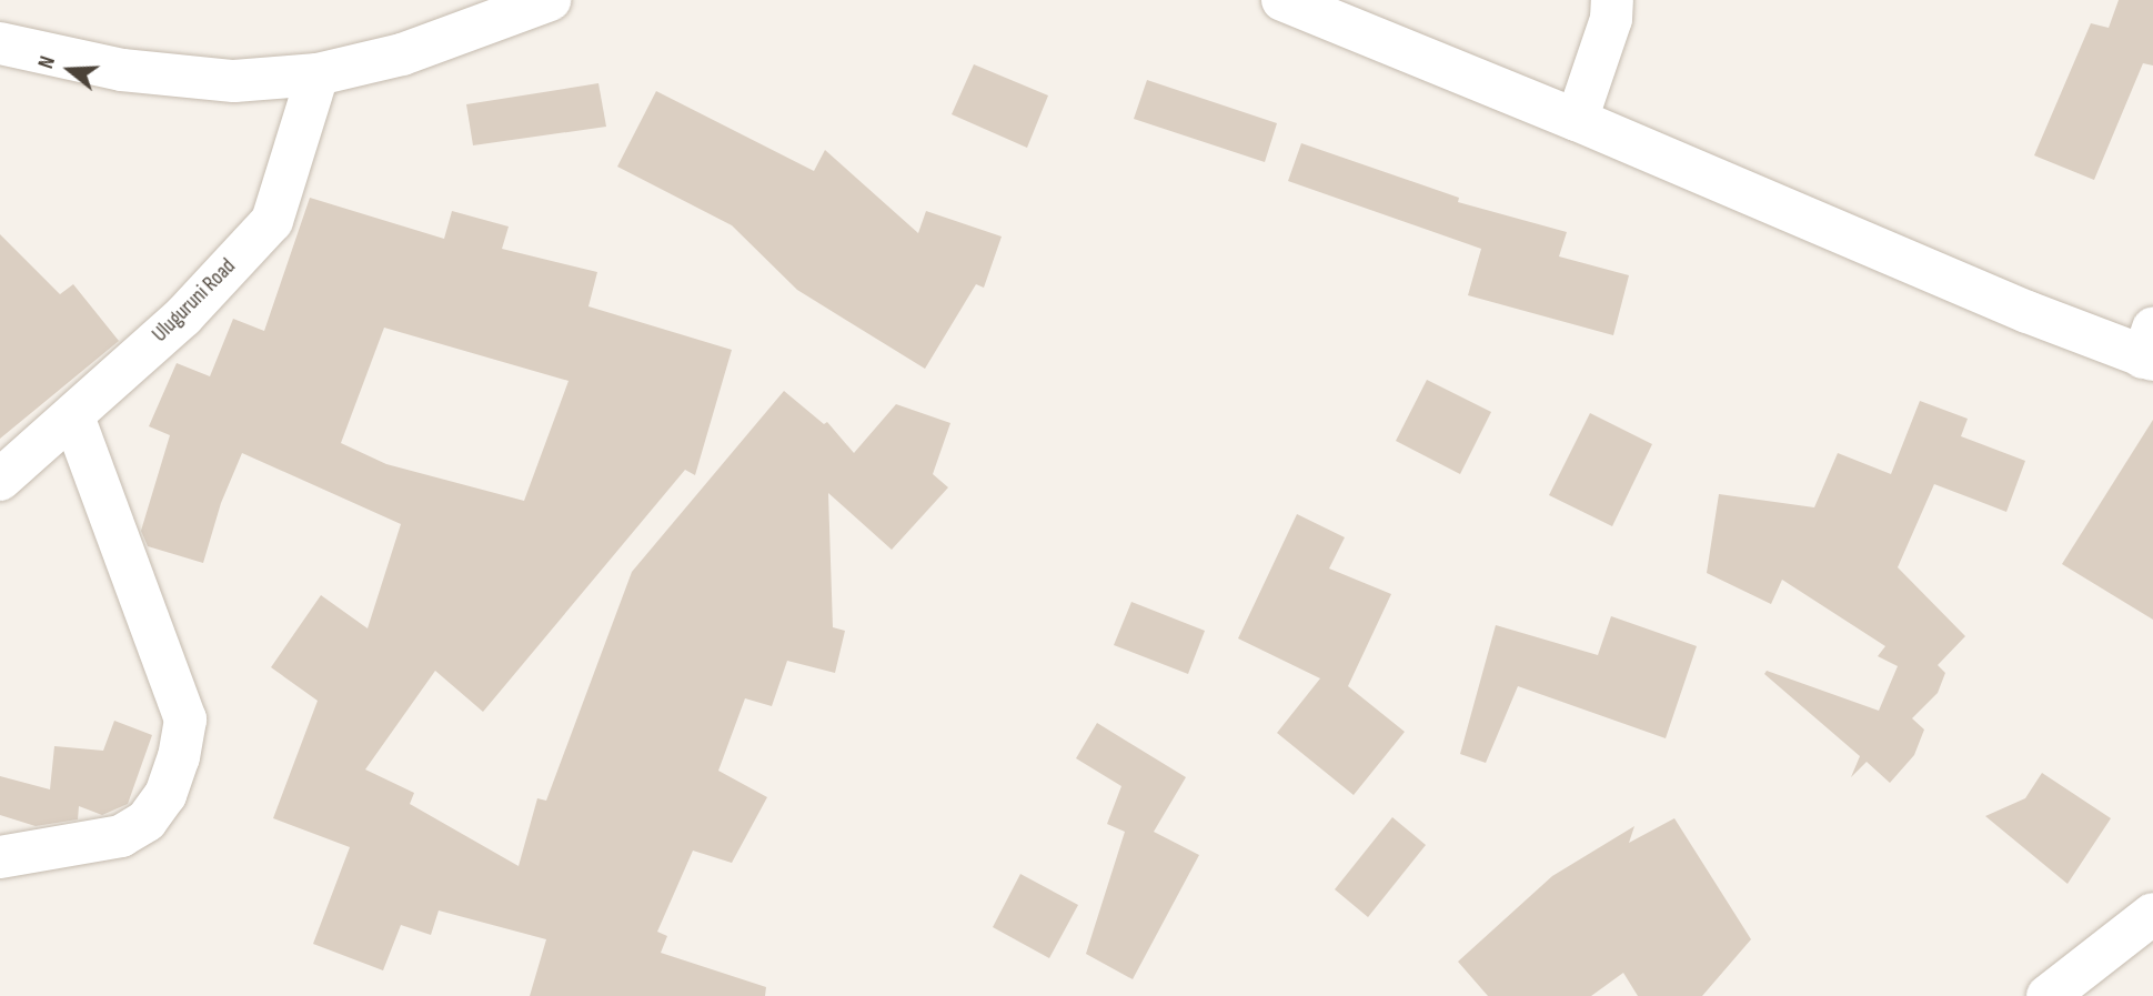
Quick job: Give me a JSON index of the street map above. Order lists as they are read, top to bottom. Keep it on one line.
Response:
{"streets":{"street":["Uluguruni Road"]},"north":"left"}
